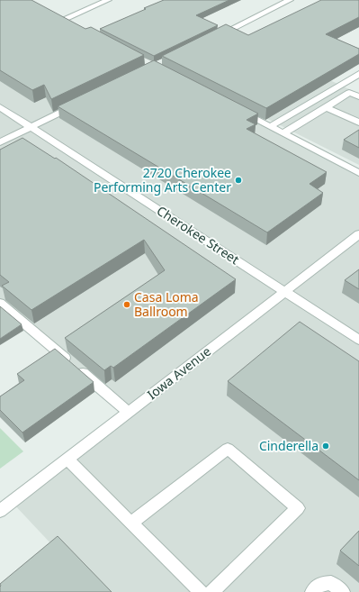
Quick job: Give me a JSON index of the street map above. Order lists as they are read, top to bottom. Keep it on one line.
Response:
{"streets":{"street":["Cherokee Street","Iowa Avenue"]},"crossings":[["Cherokee Street","Iowa Avenue"]],"places":["2720 Cherokee Performing Arts Center","Casa Loma Ballroom","Cinderella"]}
